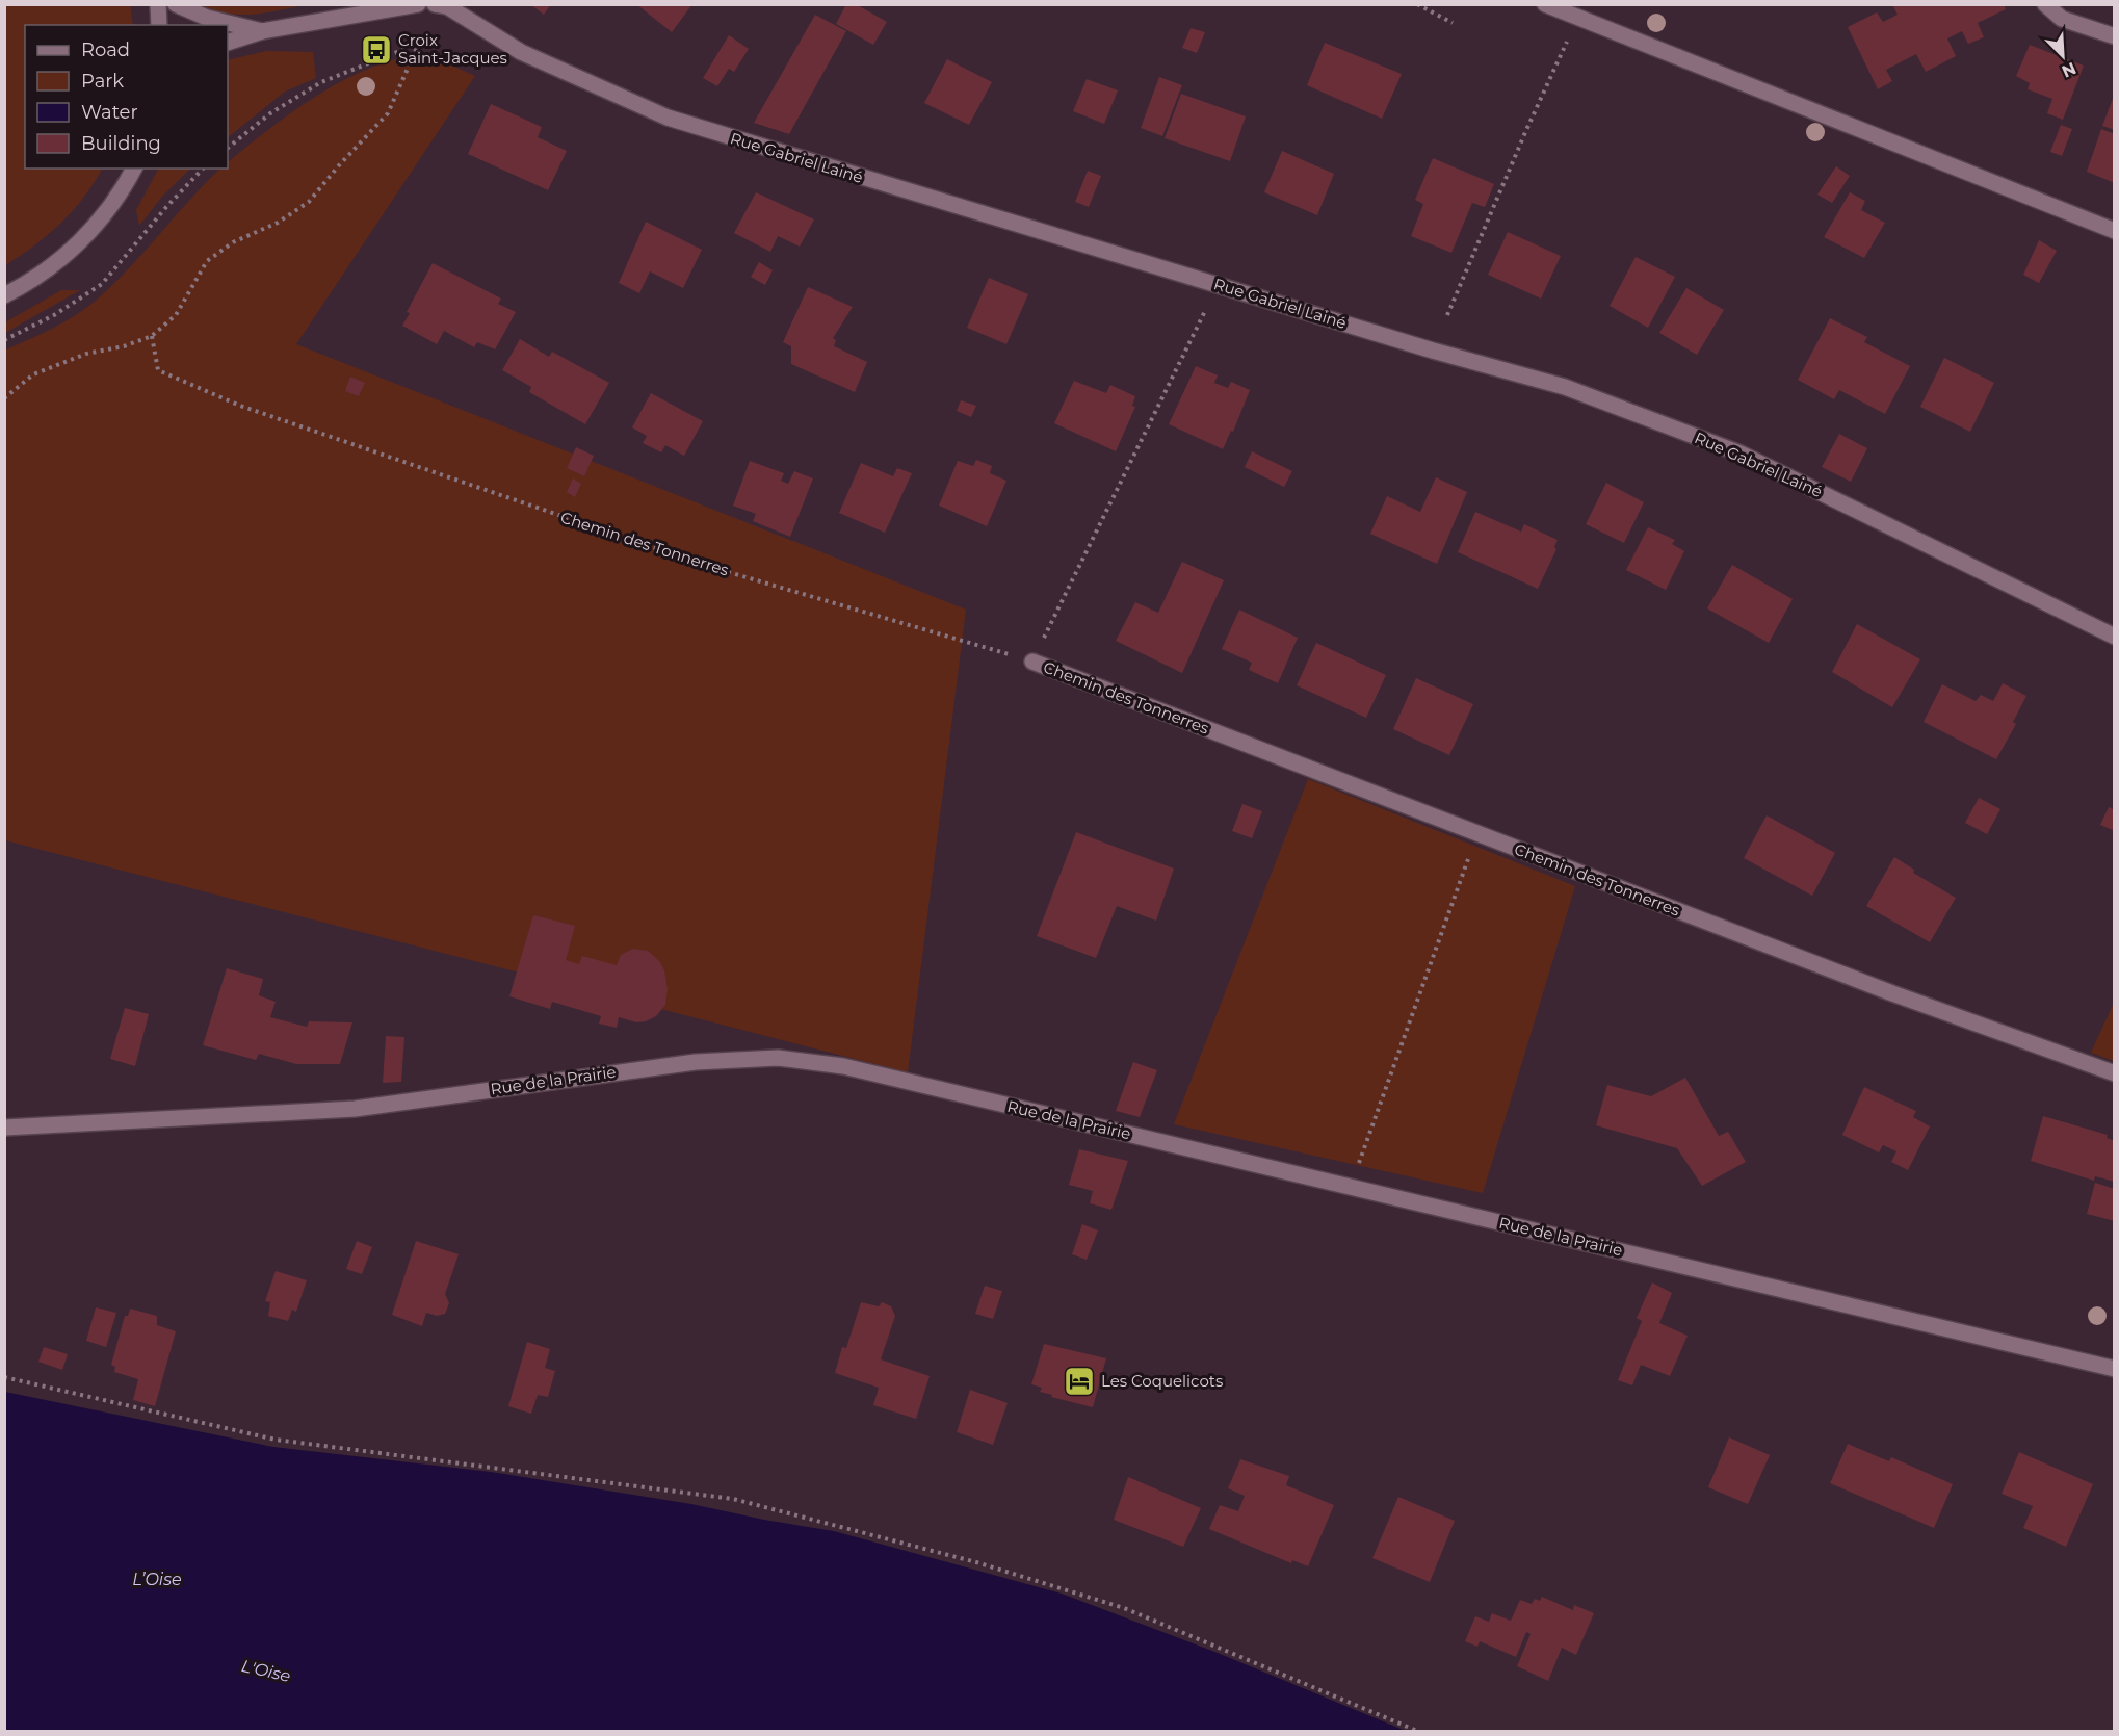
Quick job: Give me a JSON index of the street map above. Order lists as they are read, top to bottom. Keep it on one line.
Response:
{"streets":{"street":["Rue Gabriel Lainé","Chemin des Tonnerres","Rue de la Prairie"]},"water":["L’Oise","L'Oise"],"places":{"bus stop":["Croix Saint-Jacques"],"hotel":["Les Coquelicots"]},"legend":["Road","Park","Water","Building"],"north":"bottom right"}
